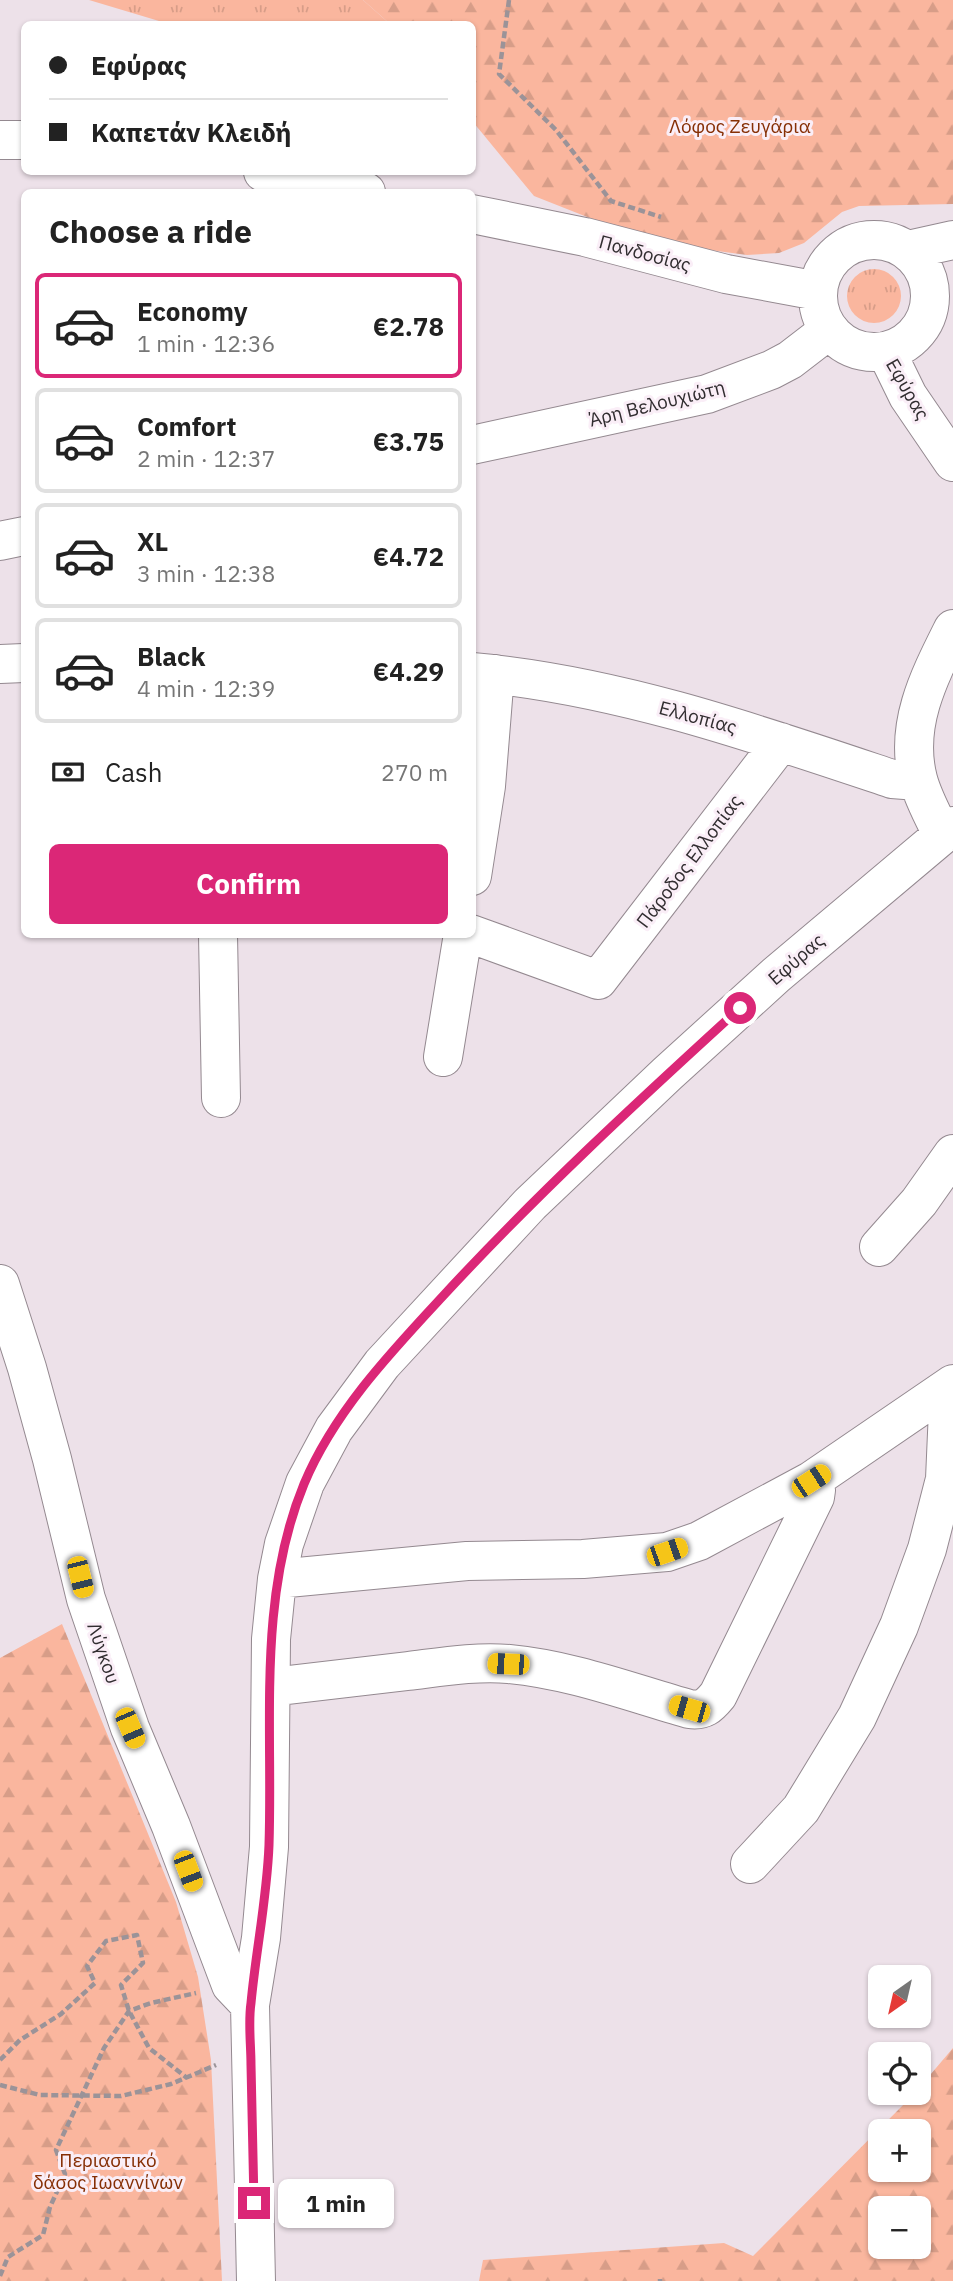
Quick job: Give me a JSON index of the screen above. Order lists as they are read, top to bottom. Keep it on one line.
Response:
{"streets":{"street":["Πανδοσίας","Εφύρας","Άρη Βελουχιώτη","Ελλοπίας","Πάροδος Ελλοπίας","Λύγκου"]},"crossings":[["Πανδοσίας","Εφύρας"],["Πανδοσίας","Άρη Βελουχιώτη"],["Εφύρας","Άρη Βελουχιώτη"],["Εφύρας","Ελλοπίας"],["Εφύρας","Λύγκου"],["Ελλοπίας","Πάροδος Ελλοπίας"]],"parks":["Λόφος Ζευγάρια","Περιαστικό δάσος Ιωαννίνων"],"north":"bottom left","page":{"banner":["Εφύρας","Καπετάν Κλειδή"],"heading":"Choose a ride","list":[{"name":"Economy","note":"1 min · 12:36","value":"€2.78"},{"name":"Comfort","note":"2 min · 12:37","value":"€3.75"},{"name":"XL","note":"3 min · 12:38","value":"€4.72"},{"name":"Black","note":"4 min · 12:39","value":"€4.29"}],"pay":["Cash","270 m"],"buttons":"Confirm","map_buttons":["+","−"],"bubble":"1 min"}}
